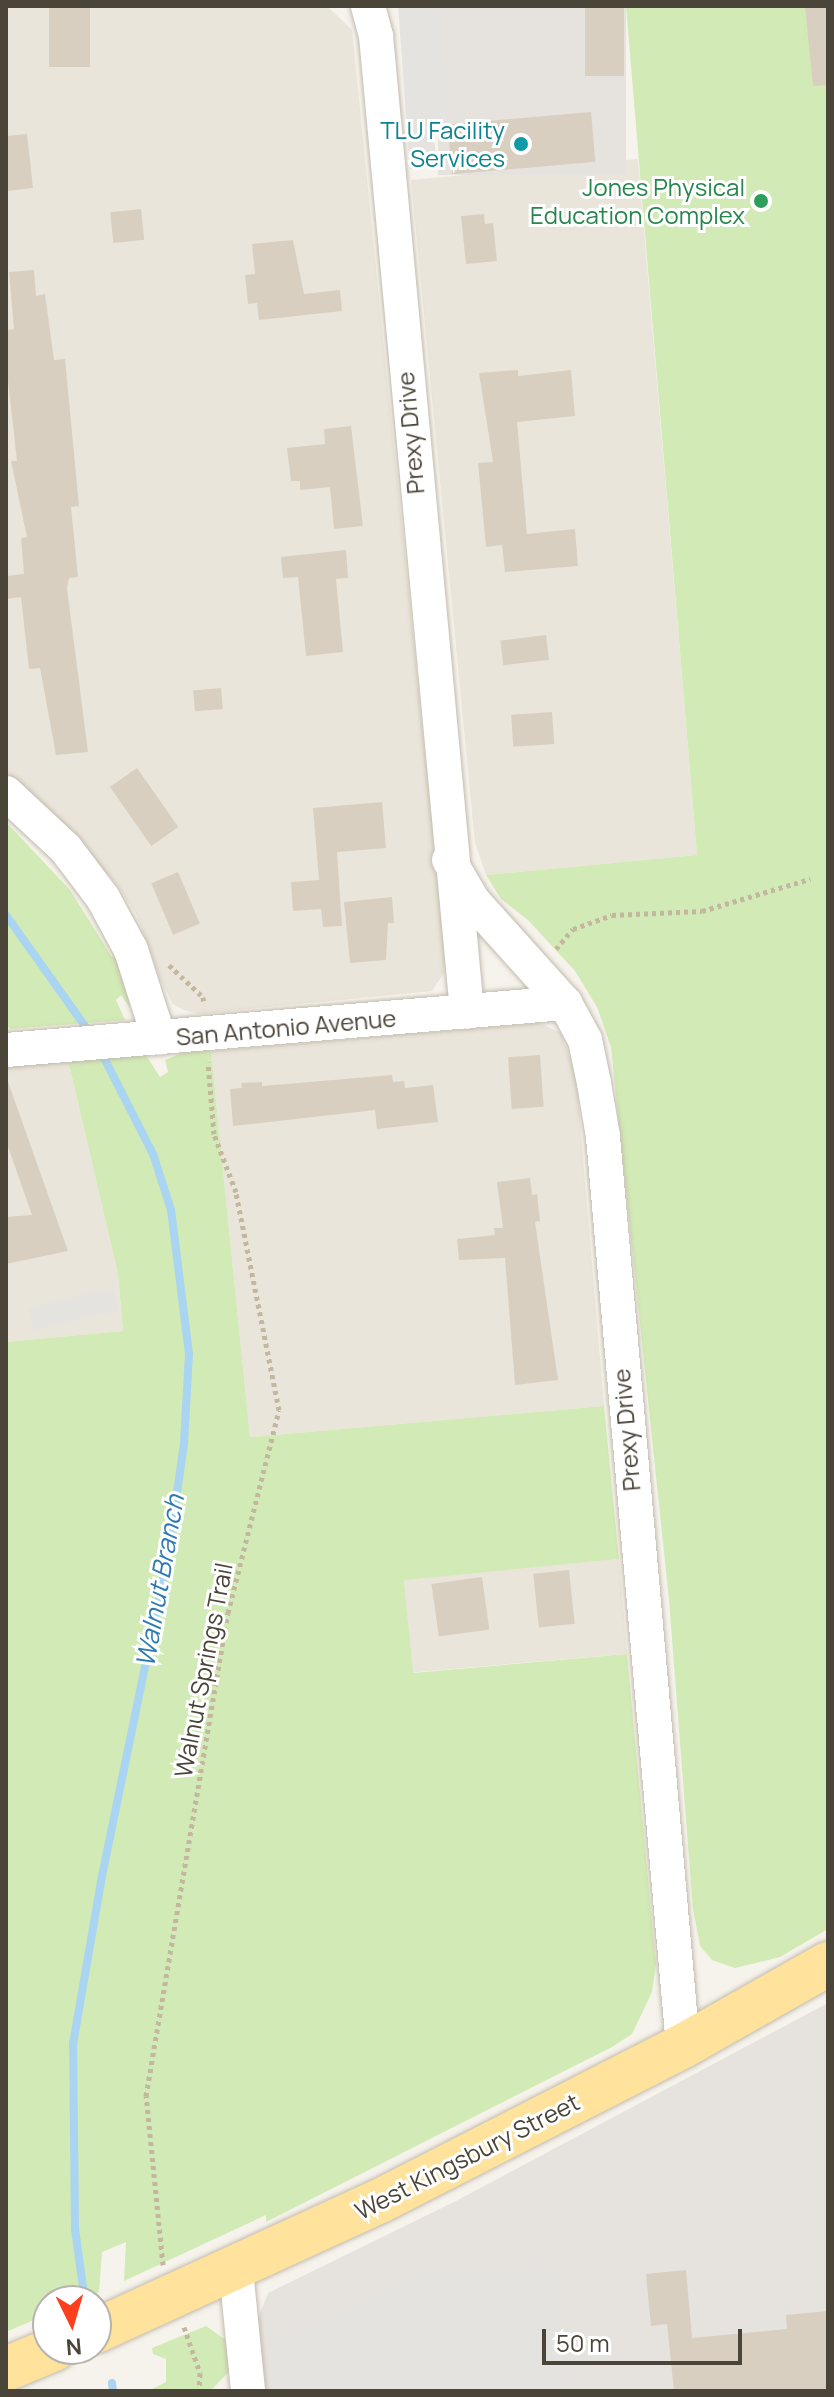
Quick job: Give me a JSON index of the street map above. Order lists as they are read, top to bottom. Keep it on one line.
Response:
{"streets":{"main road":["West Kingsbury Street"],"street":["Prexy Drive","San Antonio Avenue"],"path":["Walnut Springs Trail"]},"crossings":[["Prexy Drive","San Antonio Avenue"],["Prexy Drive","West Kingsbury Street"],["San Antonio Avenue","Walnut Springs Trail"],["Walnut Springs Trail","West Kingsbury Street"]],"water":["Walnut Branch"],"places":["TLU Facility Services","Jones Physical Education Complex"],"scale_bar":"50 m","north":"bottom"}
